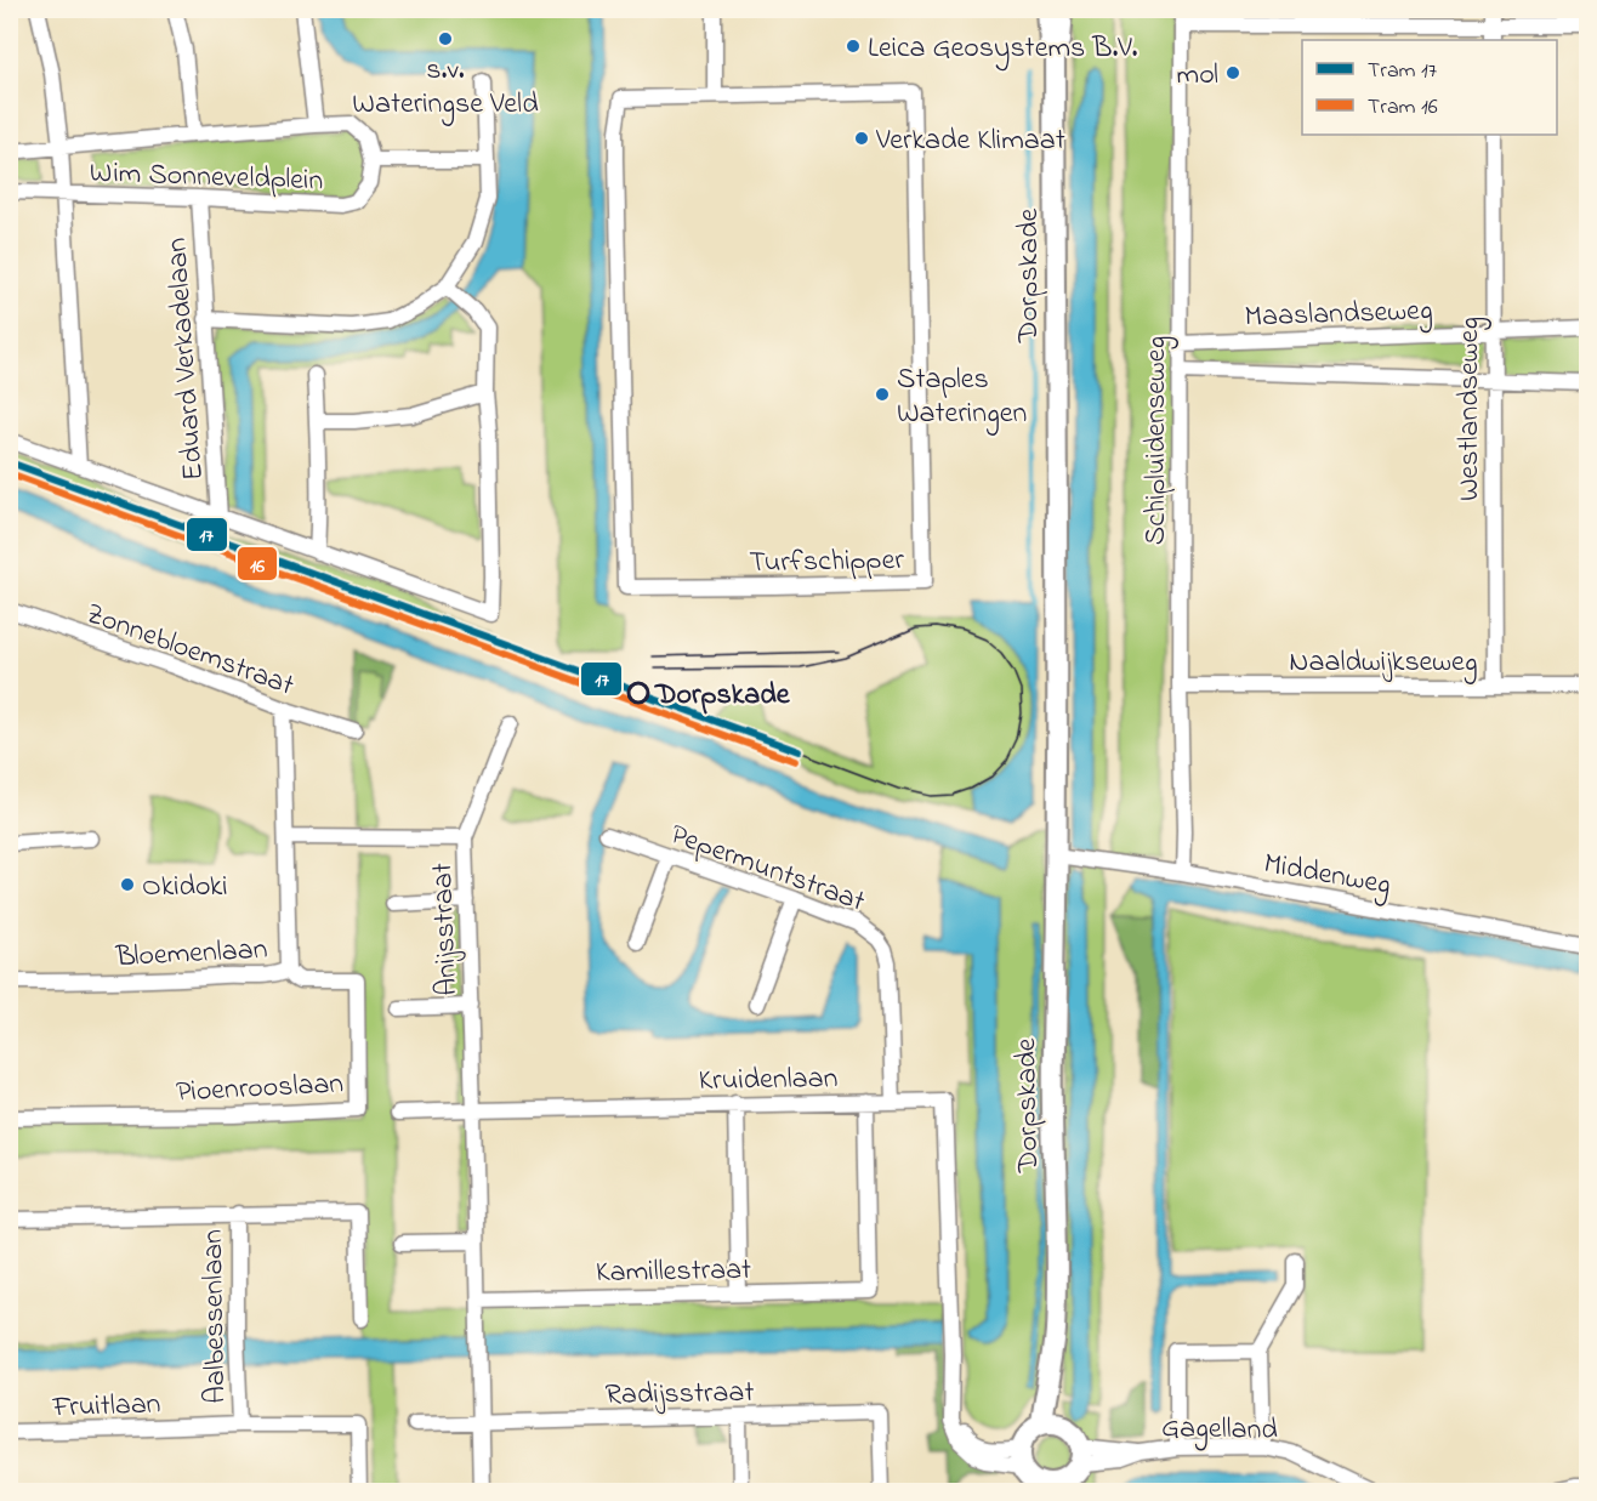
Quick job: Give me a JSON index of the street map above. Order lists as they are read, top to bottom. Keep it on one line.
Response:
{"streets":{"main road":["Dorpskade"],"street":["Wim Sonneveldplein","Maaslandseweg","Eduard Verkadelaan","Westlandseweg","Schipluidenseweg","Turfschipper","Zonnebloemstraat","Naaldwijkseweg","Pepermuntstraat","Middenweg","Anijsstraat","Bloemenlaan","Kruidenlaan","Pioenrooslaan","Kamillestraat","Aalbessenlaan","Radijsstraat","Fruitlaan","Gagelland"]},"crossings":[["Wim Sonneveldplein","Eduard Verkadelaan"],["Dorpskade","Middenweg"],["Dorpskade","Kruidenlaan"],["Dorpskade","Gagelland"],["Maaslandseweg","Westlandseweg"],["Maaslandseweg","Schipluidenseweg"],["Westlandseweg","Naaldwijkseweg"],["Schipluidenseweg","Naaldwijkseweg"],["Schipluidenseweg","Middenweg"],["Zonnebloemstraat","Bloemenlaan"],["Pepermuntstraat","Kruidenlaan"],["Anijsstraat","Bloemenlaan"],["Anijsstraat","Kruidenlaan"],["Bloemenlaan","Pioenrooslaan"],["Kruidenlaan","Kamillestraat"],["Kruidenlaan","Gagelland"],["Aalbessenlaan","Fruitlaan"]],"places":["s.v. Wateringse Veld","Leica Geosystems B.V.","mol","Verkade Klimaat","Staples Wateringen","Dorpskade","Okidoki"],"lines":["tram line 17","tram line 16"],"legend":["Tram 17","Tram 16"]}
